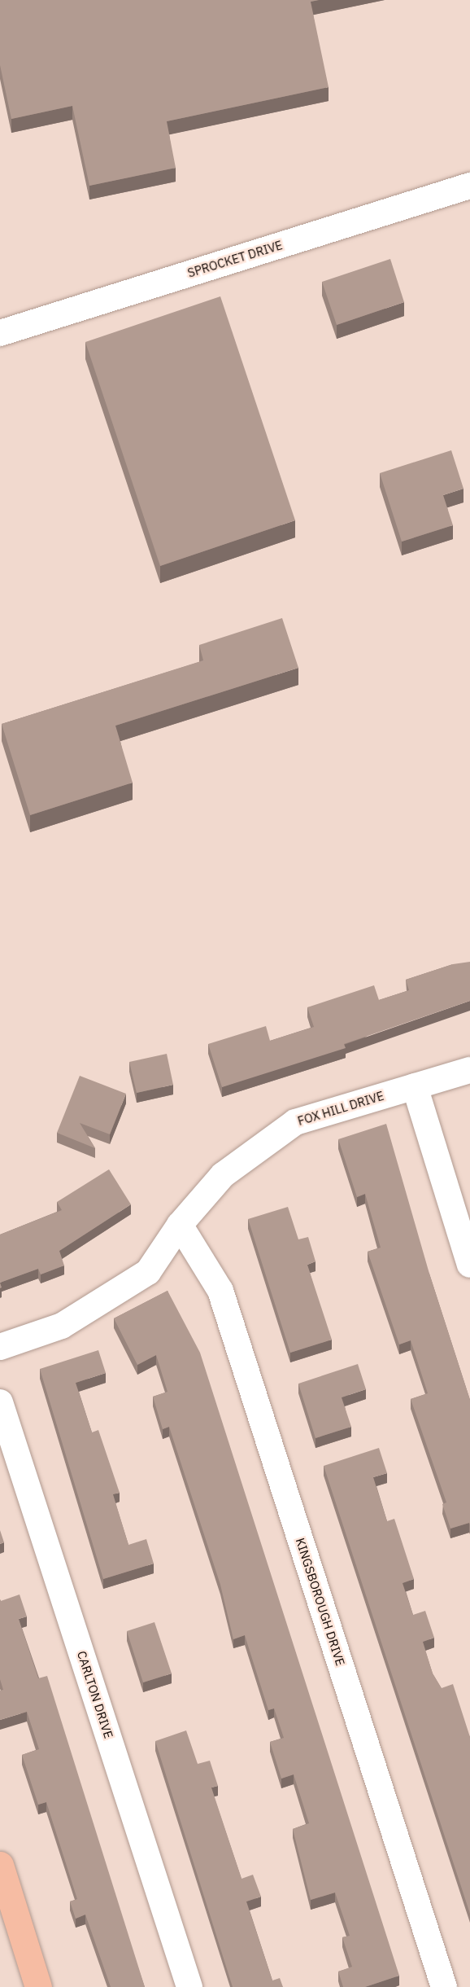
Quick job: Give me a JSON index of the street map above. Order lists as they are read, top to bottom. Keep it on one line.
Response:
{"streets":{"street":["SPROCKET DRIVE","FOX HILL DRIVE","KINGSBOROUGH DRIVE","CARLTON DRIVE"]},"crossings":[["FOX HILL DRIVE","KINGSBOROUGH DRIVE"]]}
